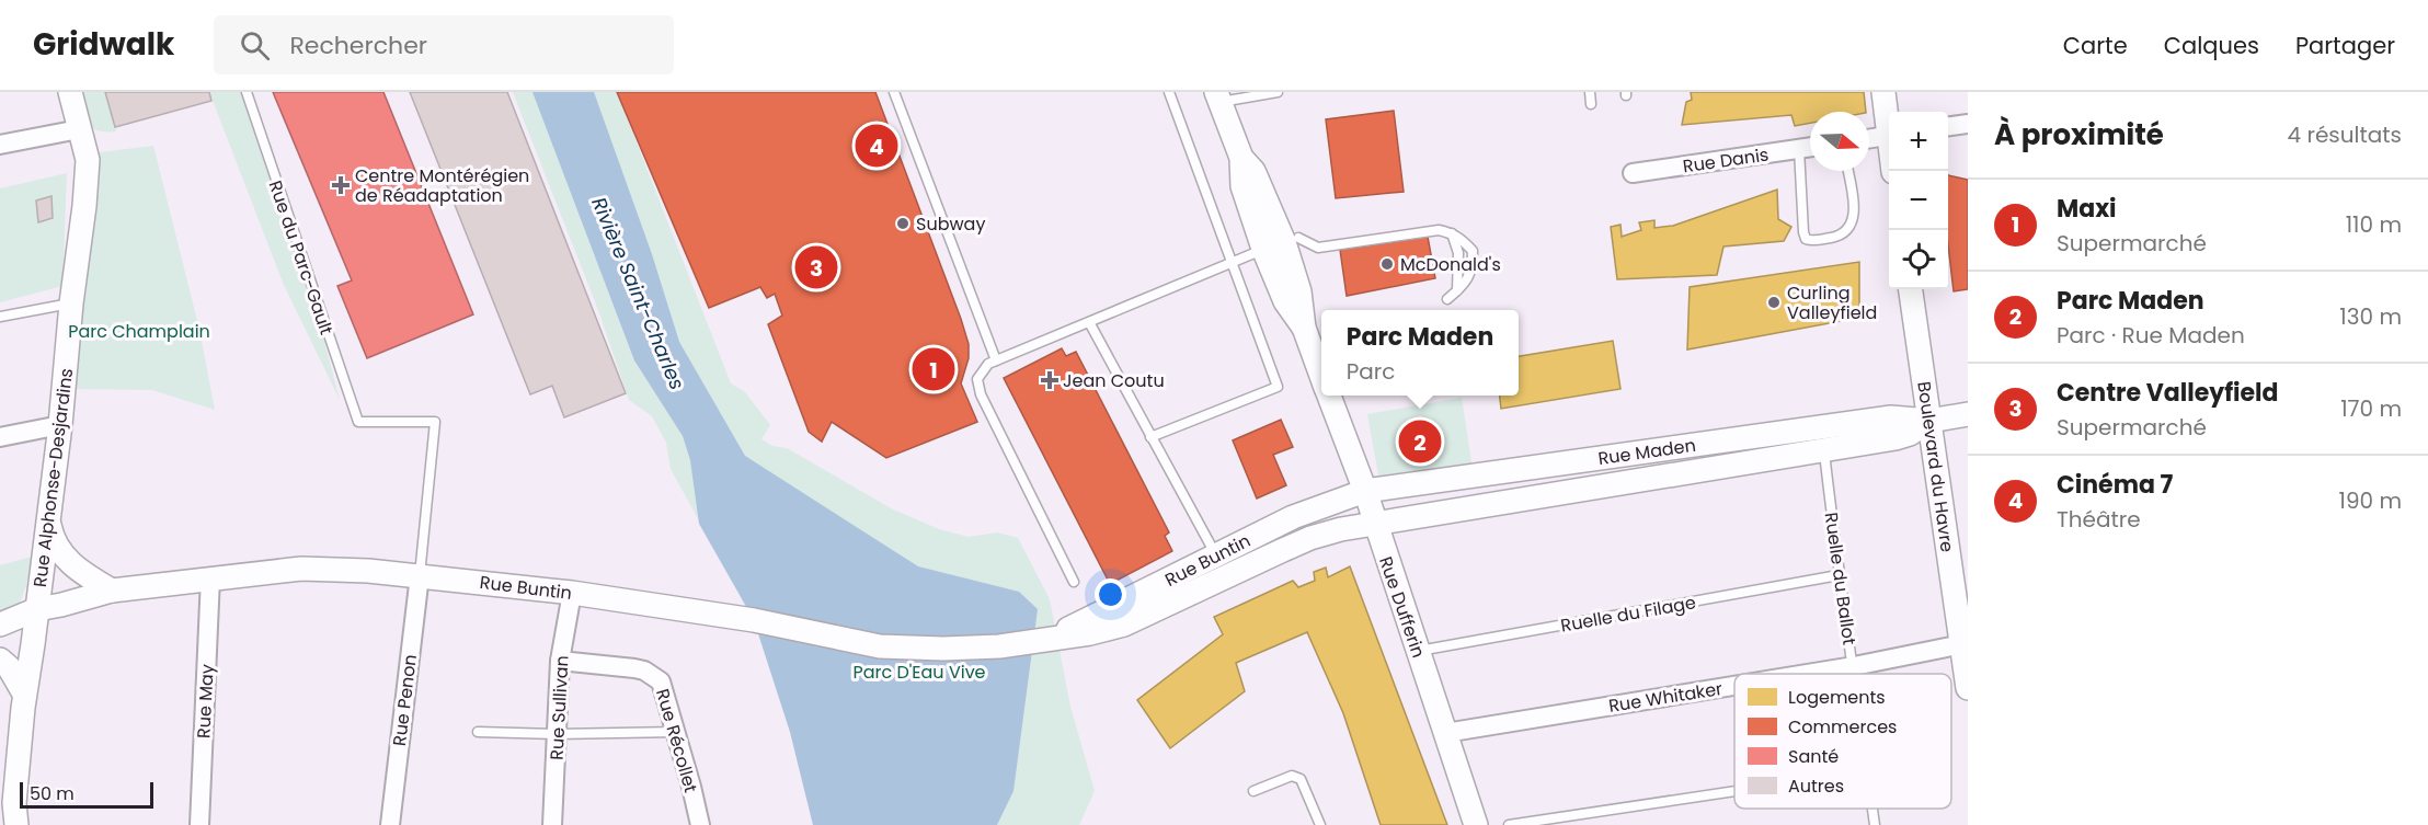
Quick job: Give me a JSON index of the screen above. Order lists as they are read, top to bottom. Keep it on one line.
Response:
{"streets":{"street":["Rue Danis","Rue Maden","Boulevard du Havre","Rue Alphonse-Desjardins","Rue Buntin","Rue Dufferin","Rue Whitaker","Rue Penon","Rue May","Rue Sullivan","Rue Récollet"],"lane":["Rue du Parc-Gault","Ruelle du Ballot","Ruelle du Filage"]},"crossings":[["Rue du Parc-Gault","Rue Buntin"],["Rue du Parc-Gault","Rue Penon"],["Rue Maden","Boulevard du Havre"],["Rue Maden","Rue Buntin"],["Rue Maden","Ruelle du Ballot"],["Rue Maden","Rue Dufferin"],["Boulevard du Havre","Rue Whitaker"],["Rue Alphonse-Desjardins","Rue Buntin"],["Rue Buntin","Rue Dufferin"],["Rue Buntin","Rue Penon"],["Rue Buntin","Rue May"],["Rue Buntin","Rue Sullivan"],["Ruelle du Ballot","Ruelle du Filage"],["Ruelle du Ballot","Rue Whitaker"],["Rue Dufferin","Ruelle du Filage"],["Rue Dufferin","Rue Whitaker"],["Rue Sullivan","Rue Récollet"]],"water":["Rivière Saint-Charles"],"parks":["Parc Champlain","Parc D'Eau Vive"],"places":{"health":["Centre Montérégien de Réadaptation","Jean Coutu"],"other":["Subway","McDonald's","Curling Valleyfield"]},"legend":["Logements","Commerces","Santé","Autres"],"scale_bar":"50 m","north":"right","page":{"header":"Gridwalk","search":"Rechercher","nav":["Carte","Calques","Partager"],"heading":["À proximité","4 résultats"],"map_buttons":["+","−"],"pins":["4","3","1","2"],"list":[{"mark":"1","name":"Maxi","note":"Supermarché","value":"110 m"},{"mark":"2","name":"Parc Maden","note":"Parc · Rue Maden","value":"130 m"},{"mark":"3","name":"Centre Valleyfield","note":"Supermarché","value":"170 m"},{"mark":"4","name":"Cinéma 7","note":"Théâtre","value":"190 m"}],"popup":["Parc Maden","Parc"],"scale":"50 m"}}
